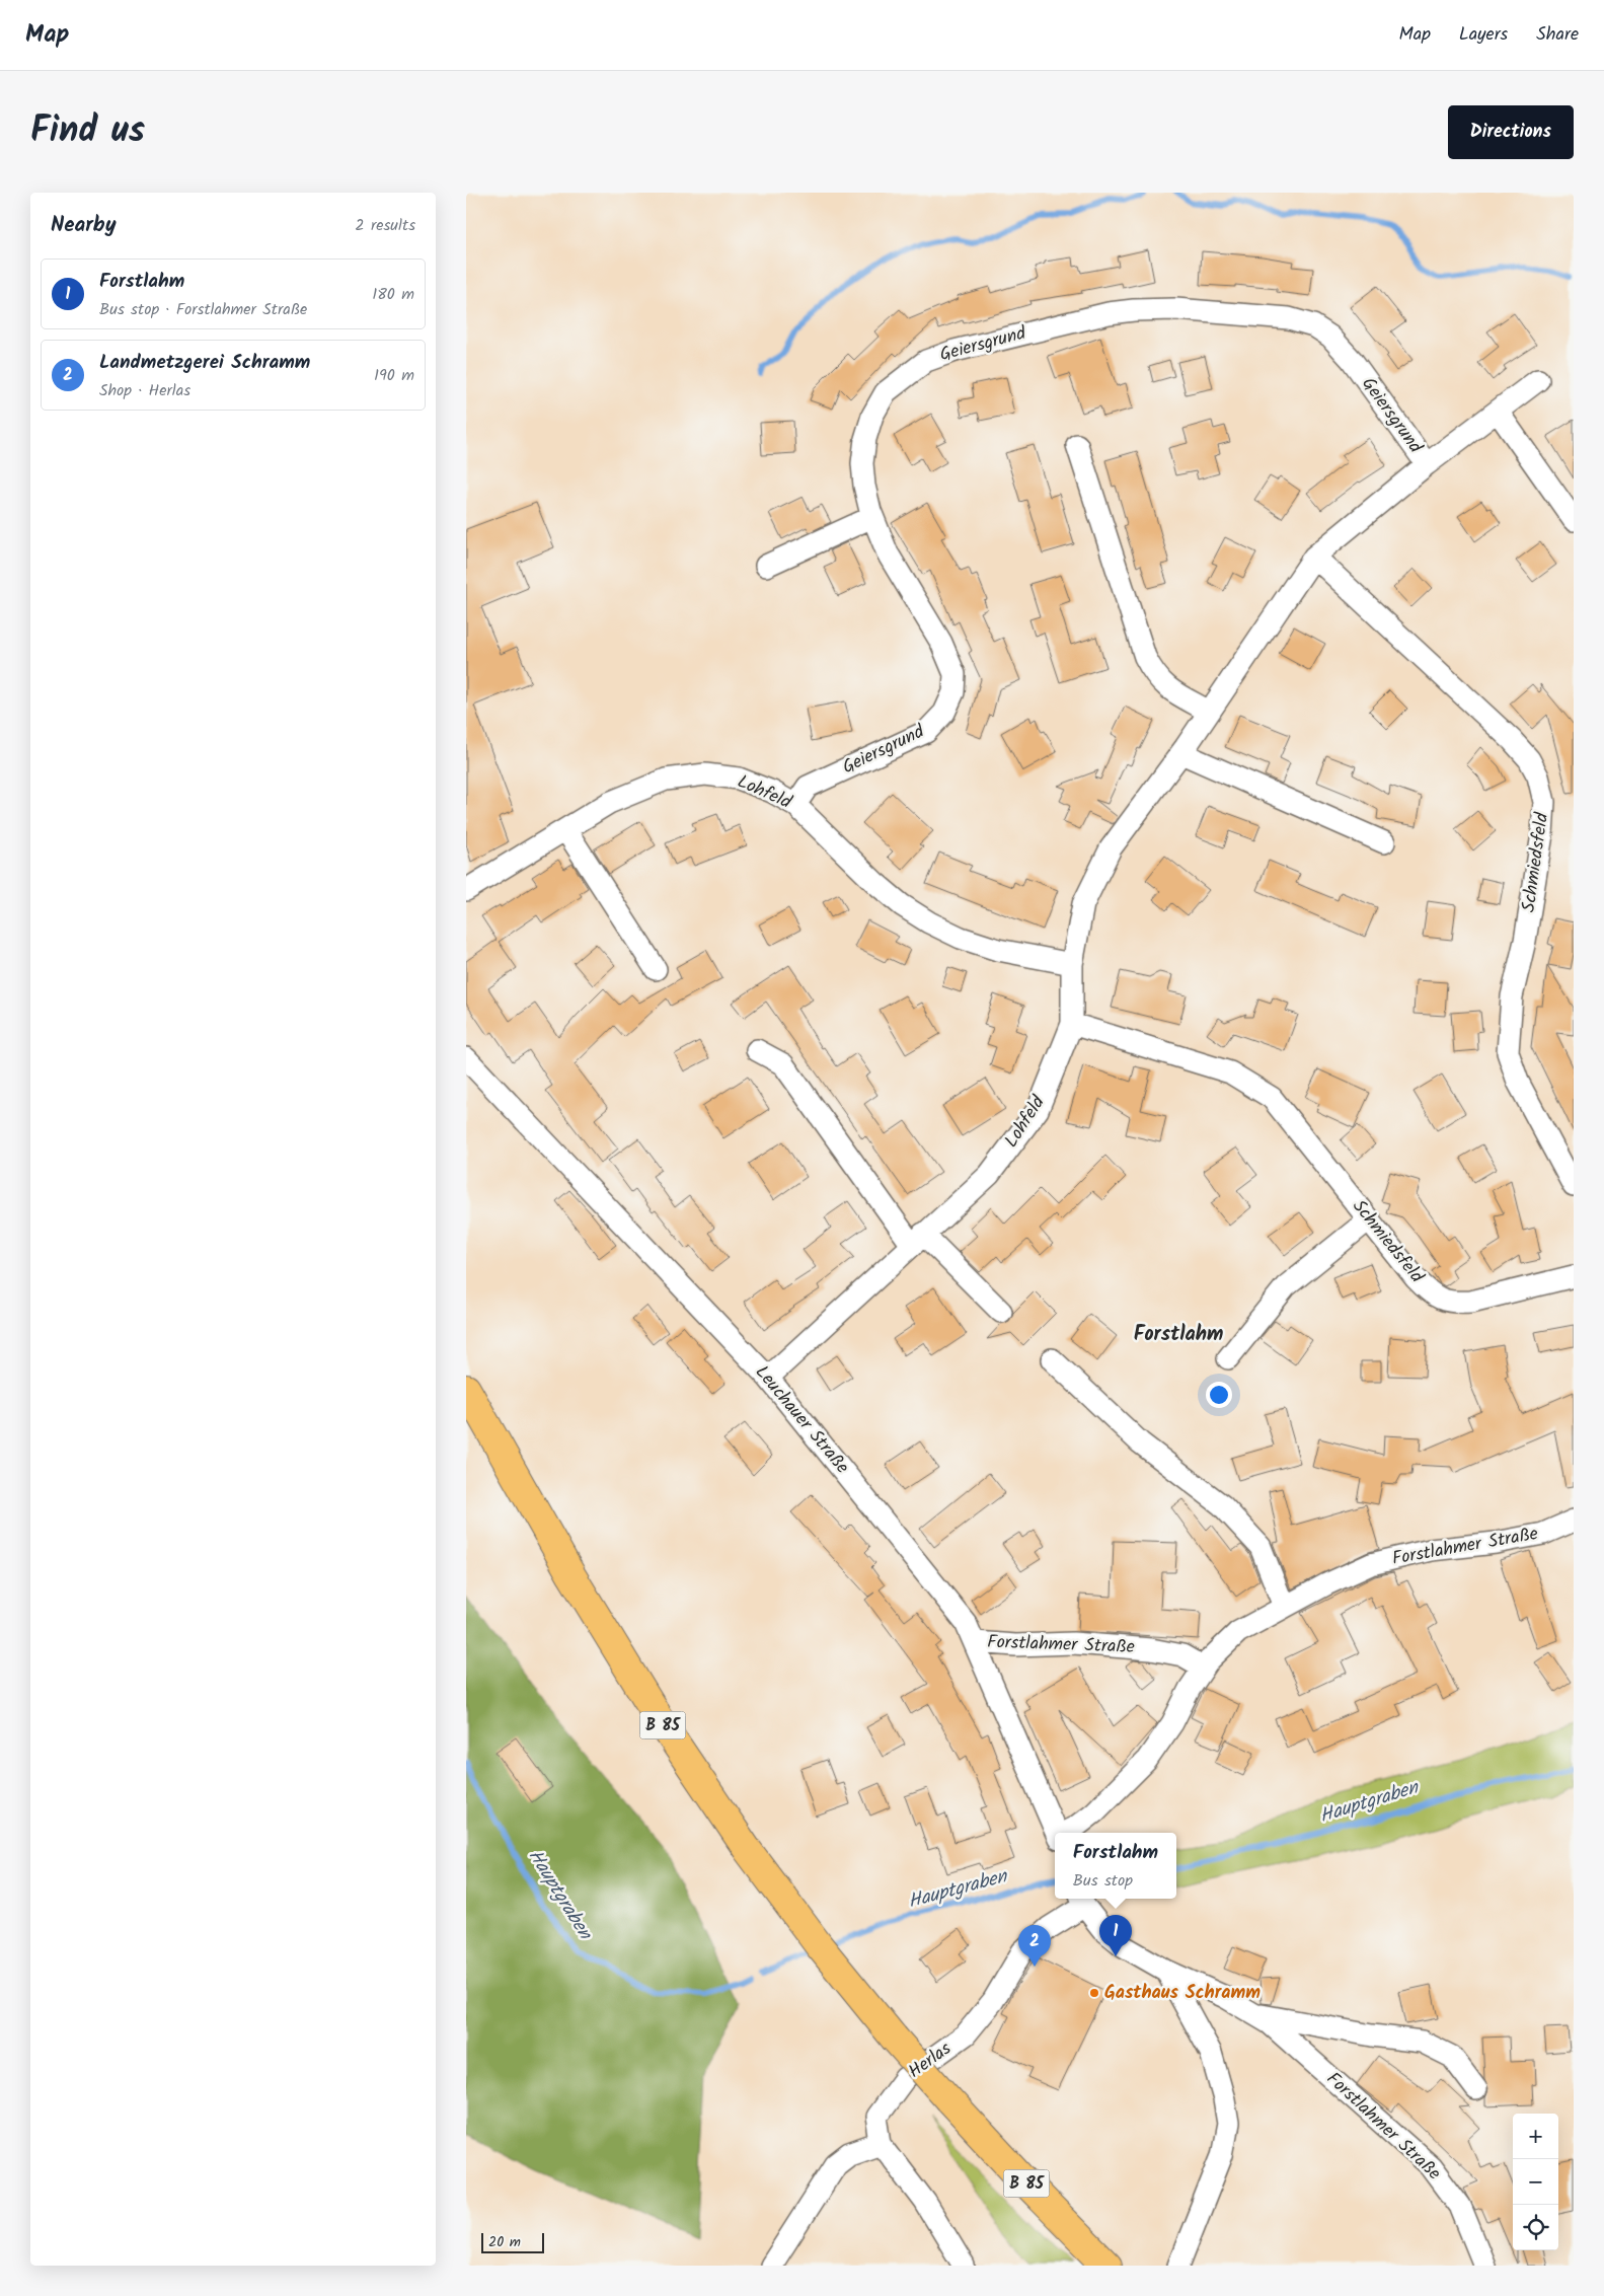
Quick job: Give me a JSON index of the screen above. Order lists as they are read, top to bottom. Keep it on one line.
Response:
{"streets":{"main road":["B 85"],"street":["Geiersgrund","Lohfeld","Schmiedsfeld","Leuchauer Straße","Forstlahmer Straße","Herlas"]},"crossings":[["Geiersgrund","Lohfeld"],["Geiersgrund","Schmiedsfeld"],["Lohfeld","Schmiedsfeld"],["Lohfeld","Leuchauer Straße"],["Leuchauer Straße","Forstlahmer Straße"],["Forstlahmer Straße","Herlas"]],"districts":["Forstlahm"],"water":["Hauptgraben"],"places":["Gasthaus Schramm"],"scale_bar":"20 m","page":{"header":"Map","nav":["Map","Layers","Share"],"title":"Find us","buttons":"Directions","heading":["Nearby","2 results"],"list":[{"mark":"1","name":"Forstlahm","note":"Bus stop · Forstlahmer Straße","value":"180 m"},{"mark":"2","name":"Landmetzgerei Schramm","note":"Shop · Herlas","value":"190 m"}],"popup":["Forstlahm","Bus stop"],"pins":["1","2"],"map_buttons":["+","−"],"scale":"20 m"}}
